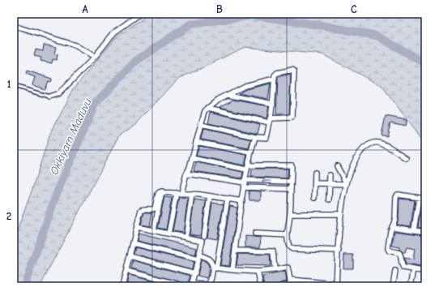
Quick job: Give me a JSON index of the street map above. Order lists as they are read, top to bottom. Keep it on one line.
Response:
{"water":["Okkiyam Maduvu"],"grid":{"columns":["A","B","C"],"rows":["1","2"]}}
